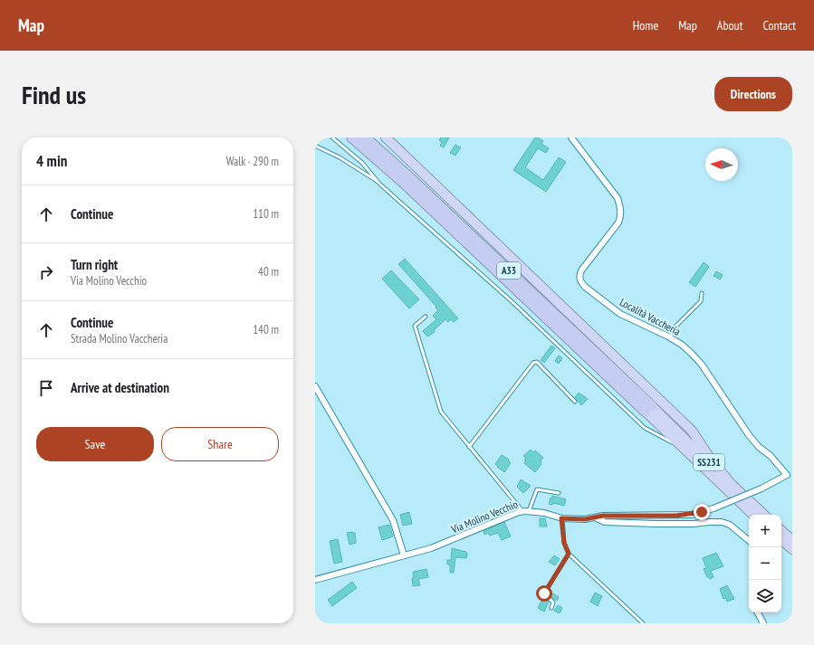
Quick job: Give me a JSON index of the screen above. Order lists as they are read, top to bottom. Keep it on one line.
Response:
{"streets":{"highway":["A33","SS231"],"street":["Località Vaccheria","Via Molino Vecchio"]},"crossings":[["A33","SS231"],["Località Vaccheria","Via Molino Vecchio"]],"north":"left","page":{"header":"Map","nav":["Home","Map","About","Contact"],"buttons":["Directions",["Save","Share"]],"title":"Find us","heading":["4 min","Walk · 290 m"],"list":[["Continue","110 m"],["Turn right","Via Molino Vecchio","40 m"],["Continue","Strada Molino Vaccheria","140 m"],"Arrive at destination"],"map_buttons":["+","−"]}}
